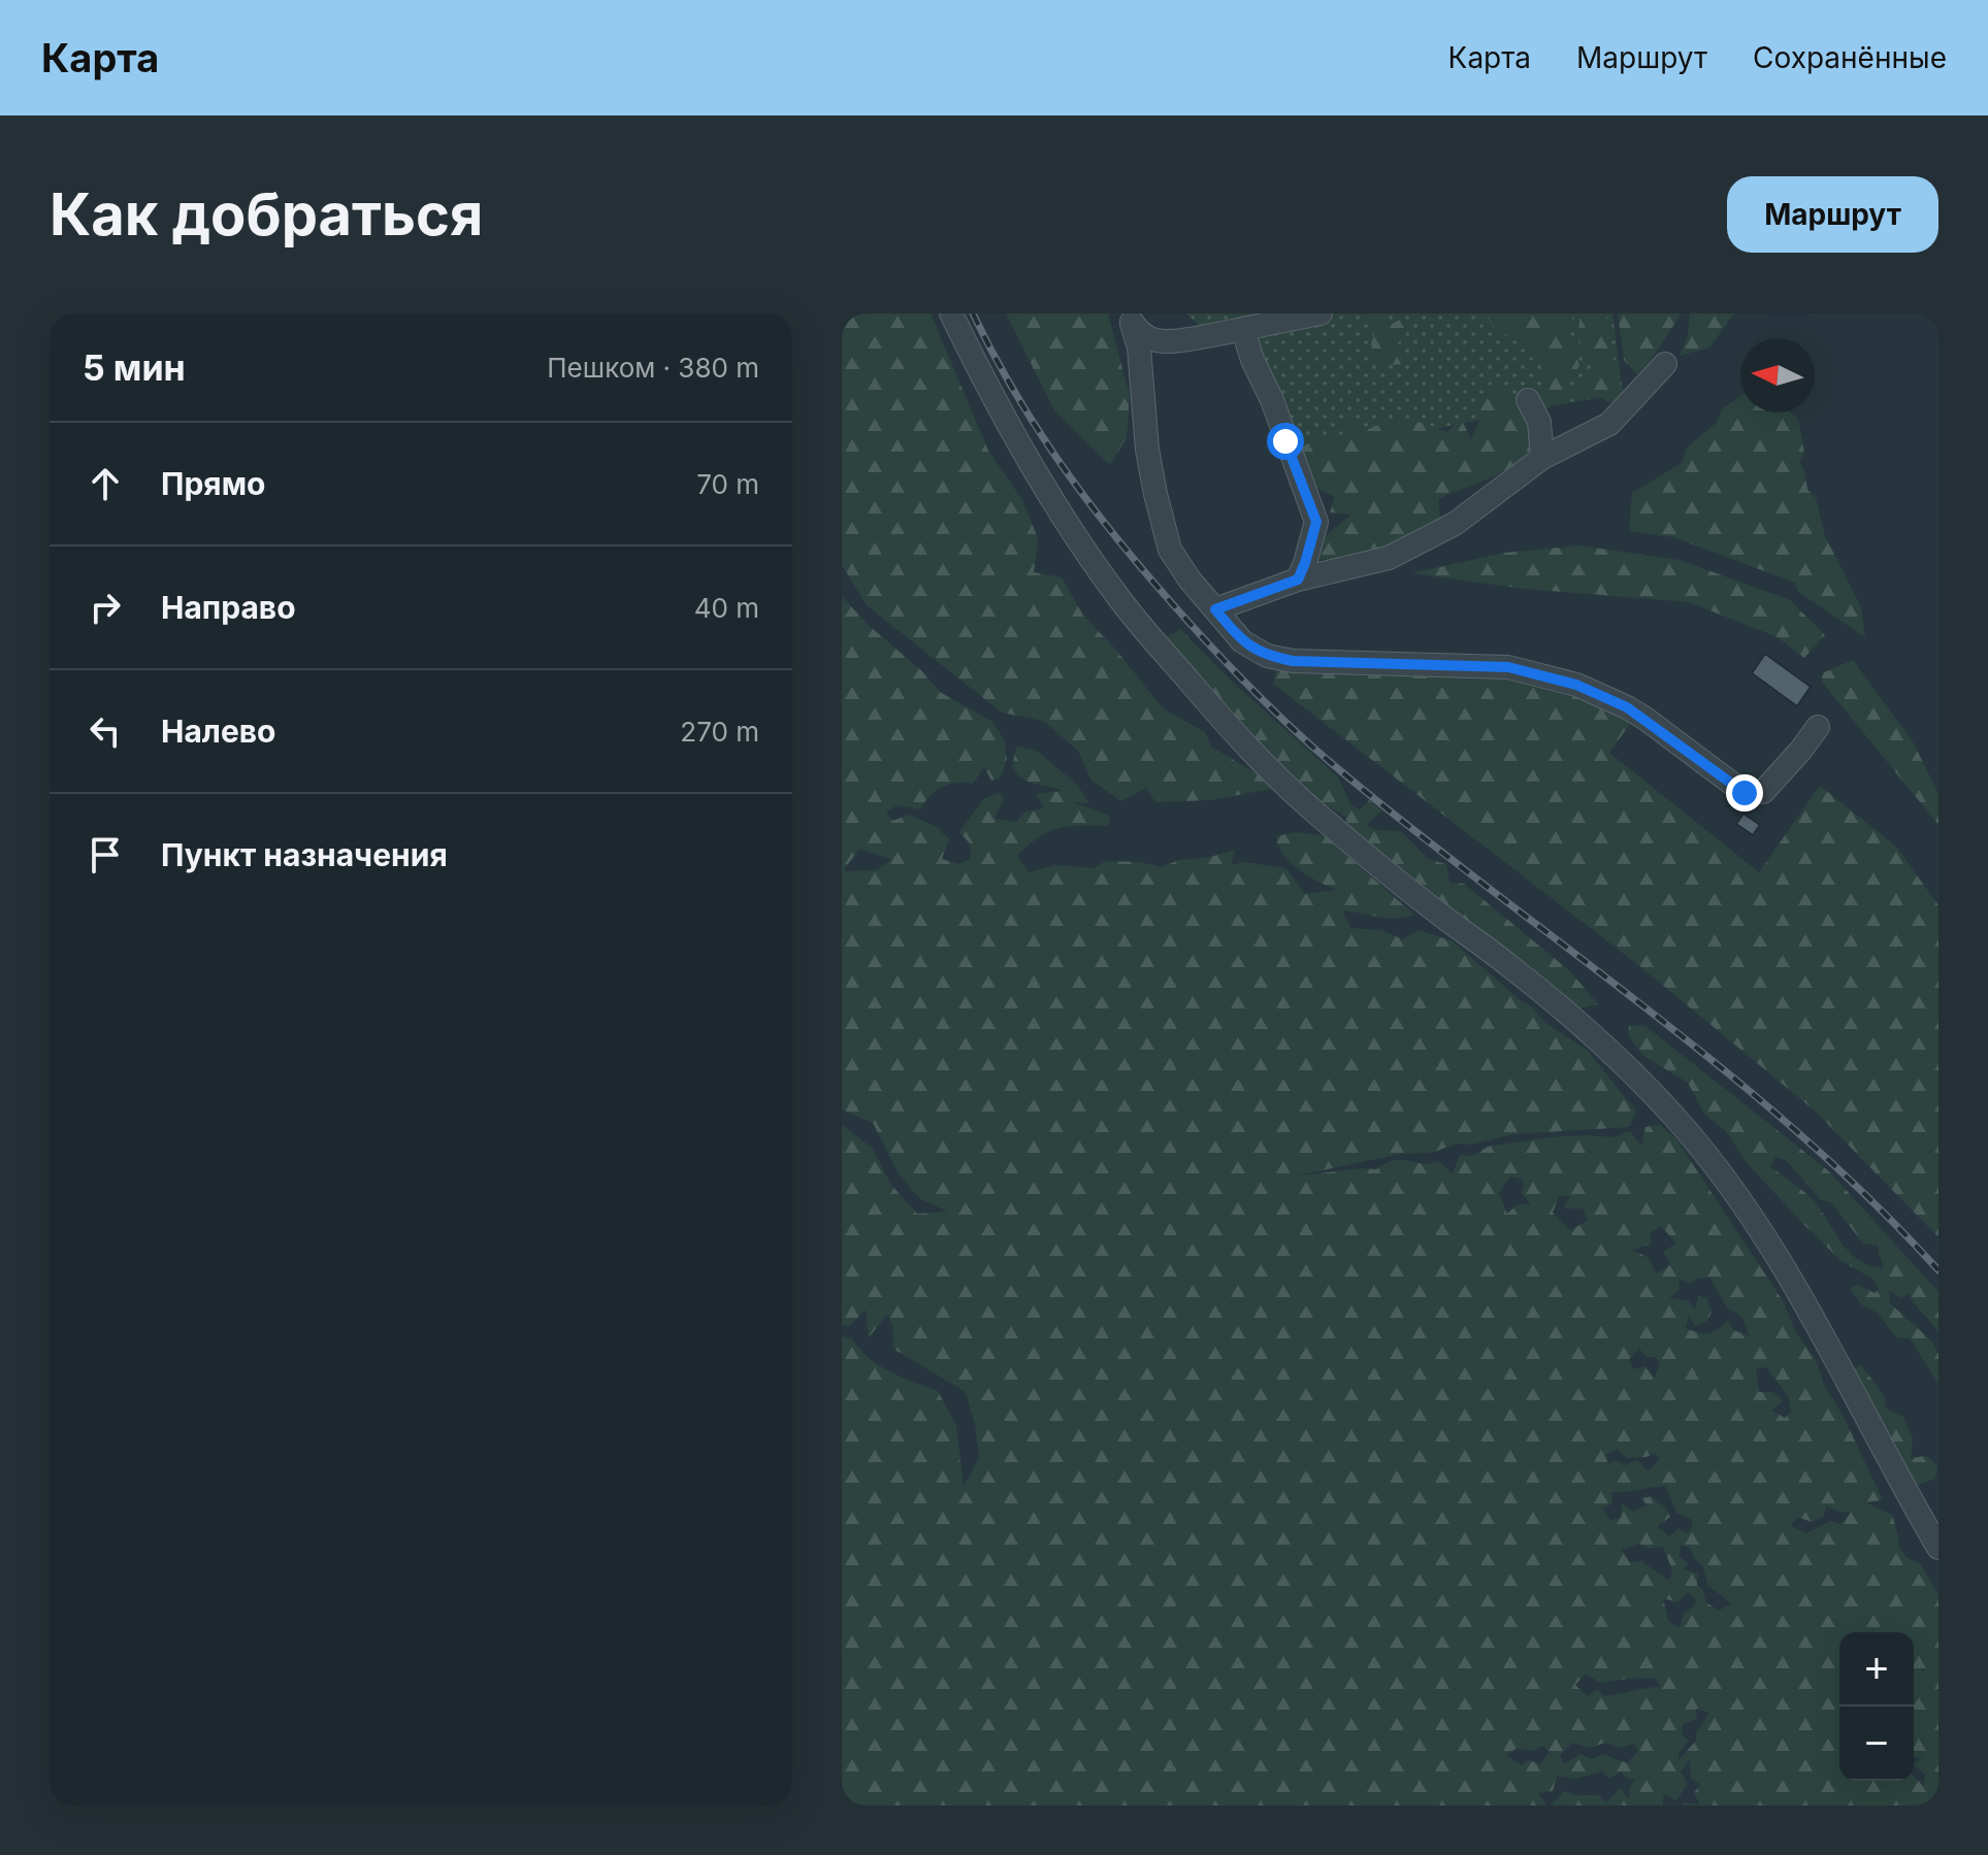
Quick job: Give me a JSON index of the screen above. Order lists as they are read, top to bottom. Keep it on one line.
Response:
{"north":"left","page":{"header":"Карта","nav":["Карта","Маршрут","Сохранённые"],"buttons":"Маршрут","title":"Как добраться","heading":["5 мин","Пешком · 380 m"],"list":[["Прямо","70 m"],["Направо","40 m"],["Налево","270 m"],"Пункт назначения"],"map_buttons":["+","−"]}}
